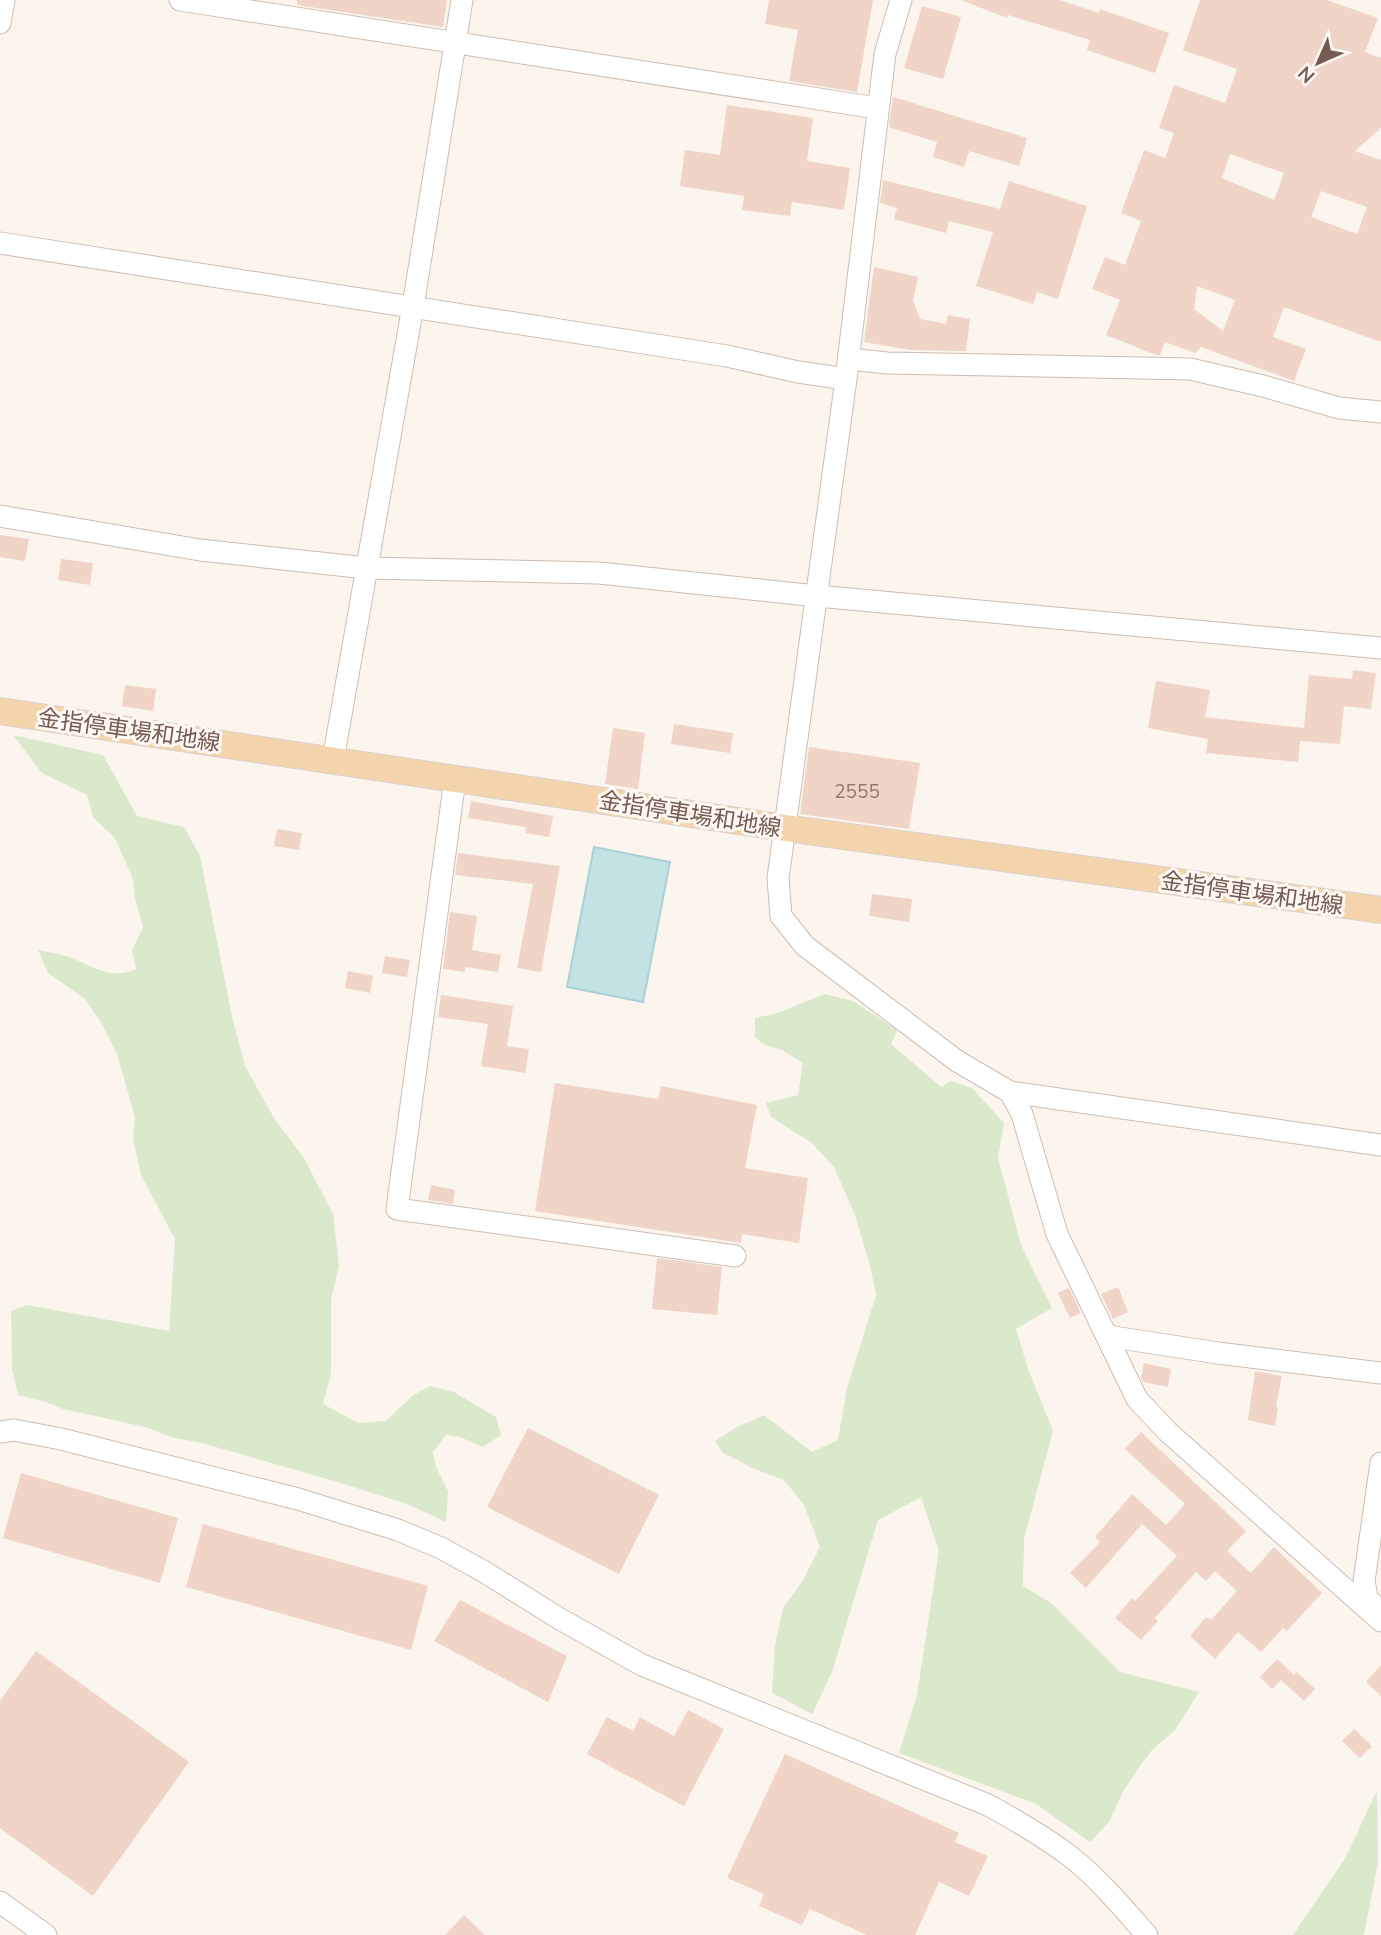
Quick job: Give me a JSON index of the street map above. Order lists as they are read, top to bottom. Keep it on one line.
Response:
{"streets":{"main road":["金指停車場和地線"]},"house_numbers":["2555"],"north":"bottom left"}
